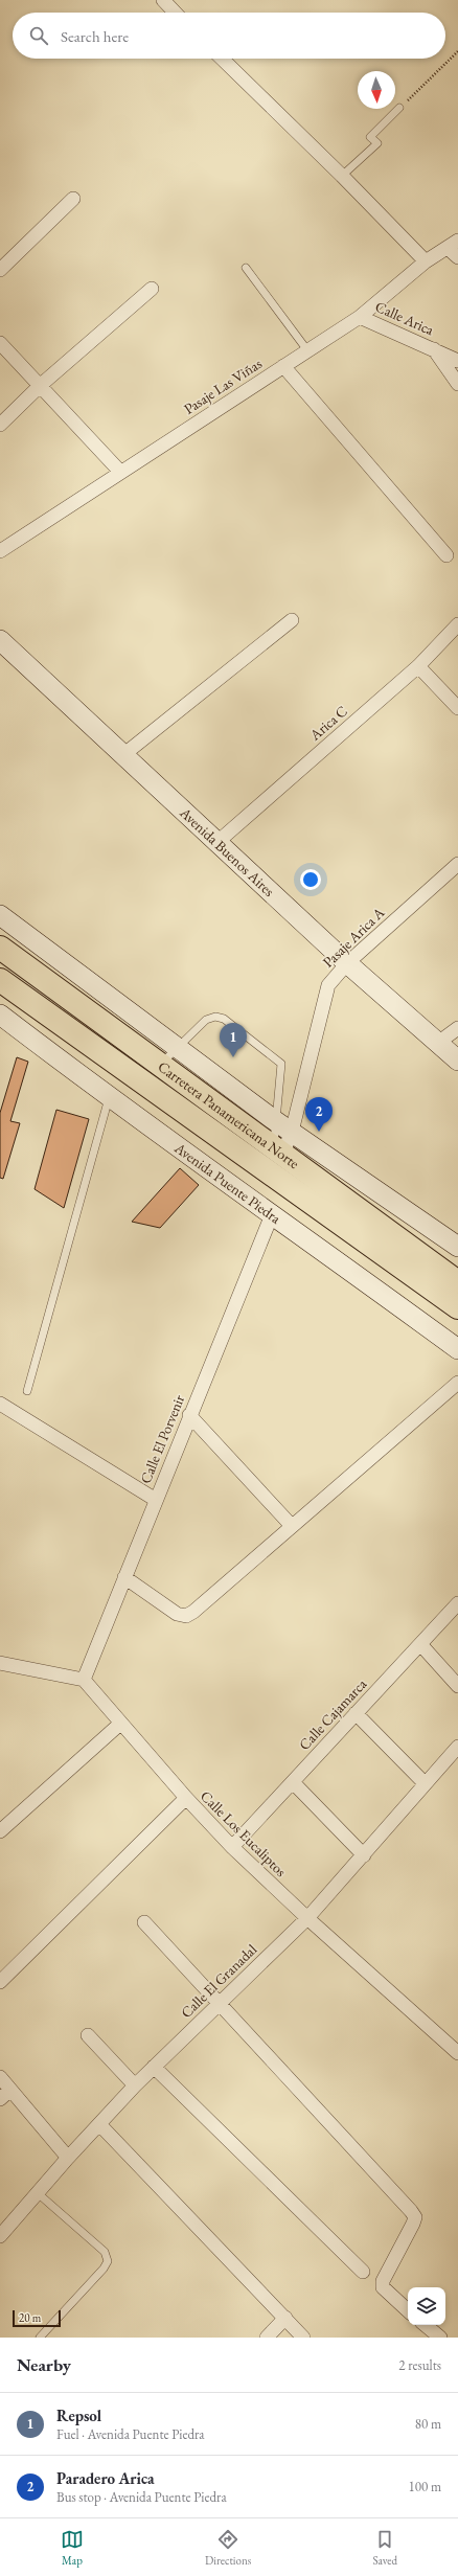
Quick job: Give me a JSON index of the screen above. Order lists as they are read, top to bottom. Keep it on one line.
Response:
{"streets":{"highway":["Carretera Panamericana Norte"],"main road":["Avenida Buenos Aires","Avenida Puente Piedra"],"street":["Calle Arica","Pasaje Las Viñas","Arica C","Pasaje Arica A","Calle El Porvenir","Calle Cajamarca","Calle Los Eucaliptos","Calle El Granadal"]},"crossings":[["Calle Arica","Pasaje Las Viñas"],["Arica C","Avenida Buenos Aires"],["Avenida Buenos Aires","Pasaje Arica A"],["Pasaje Arica A","Carretera Panamericana Norte"],["Avenida Puente Piedra","Calle El Porvenir"],["Calle El Porvenir","Calle Los Eucaliptos"],["Calle Cajamarca","Calle Los Eucaliptos"],["Calle Los Eucaliptos","Calle El Granadal"]],"scale_bar":"20 m","north":"bottom","page":{"search":"Search here","pins":["1","2"],"scale":"20 m","heading":["Nearby","2 results"],"list":[{"mark":"1","name":"Repsol","note":"Fuel · Avenida Puente Piedra","value":"80 m"},{"mark":"2","name":"Paradero Arica","note":"Bus stop · Avenida Puente Piedra","value":"100 m"}],"nav":["Map","Directions","Saved"]}}
